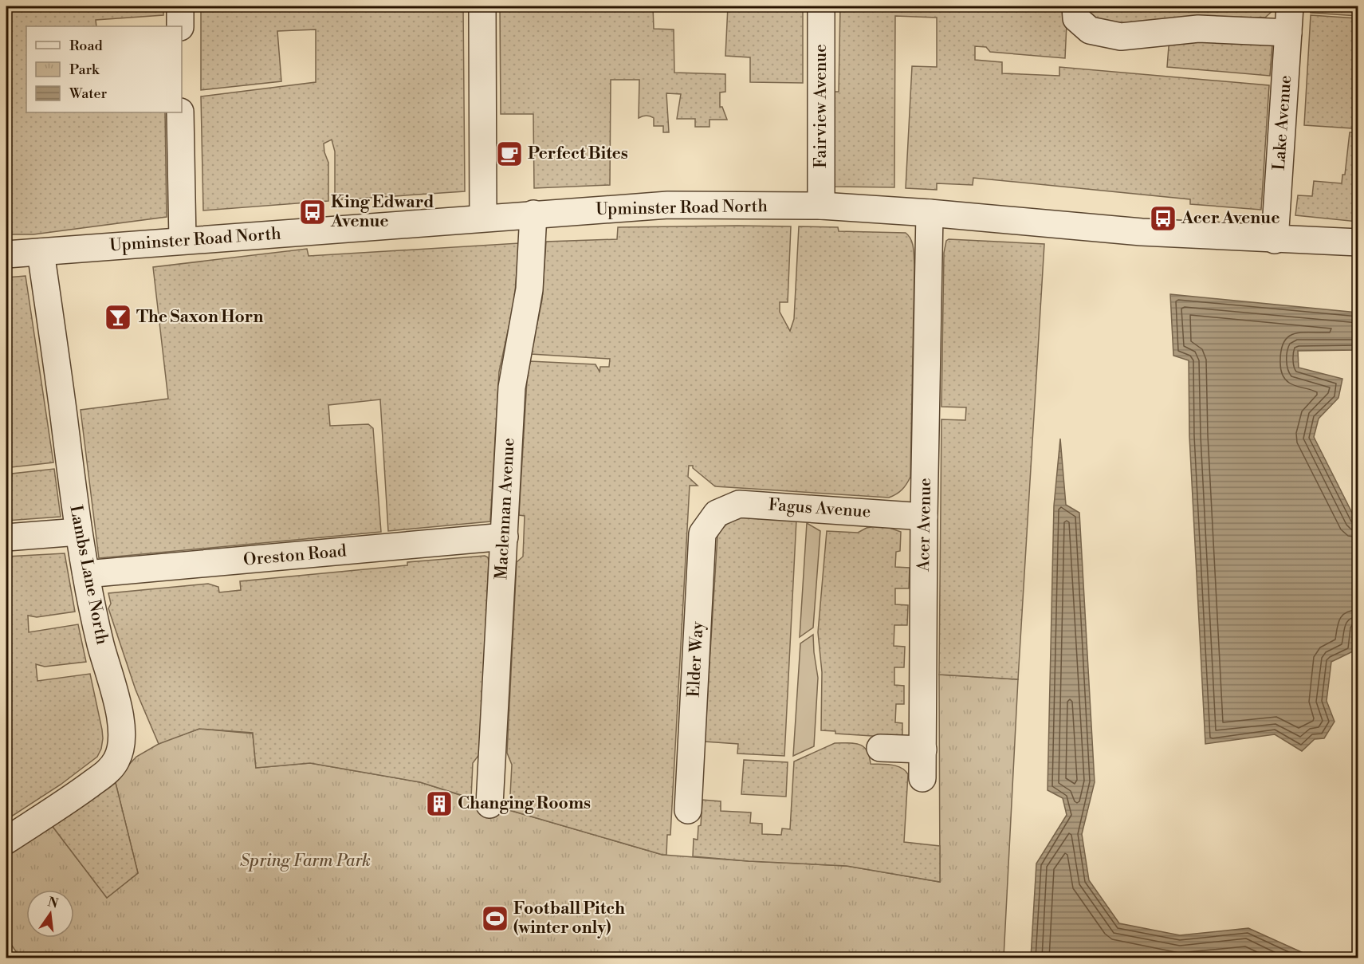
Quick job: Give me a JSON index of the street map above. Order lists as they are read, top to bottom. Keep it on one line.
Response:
{"streets":{"street":["Fairview Avenue","Lake Avenue","Upminster Road North","Maclennan Avenue","Fagus Avenue","Acer Avenue","Oreston Road","Lambs Lane North","Elder Way"]},"crossings":[["Fairview Avenue","Upminster Road North"],["Lake Avenue","Upminster Road North"],["Upminster Road North","Maclennan Avenue"],["Upminster Road North","Acer Avenue"],["Upminster Road North","Lambs Lane North"],["Maclennan Avenue","Oreston Road"],["Fagus Avenue","Acer Avenue"],["Fagus Avenue","Elder Way"],["Oreston Road","Lambs Lane North"]],"parks":["Spring Farm Park"],"places":{"cafe":["Perfect Bites"],"bus stop":["King Edward Avenue","Acer Avenue"],"bar":["The Saxon Horn"],"building":["Changing Rooms"],"sports":["Football Pitch (winter only)"]},"legend":["Road","Park","Water"],"north":"top"}
